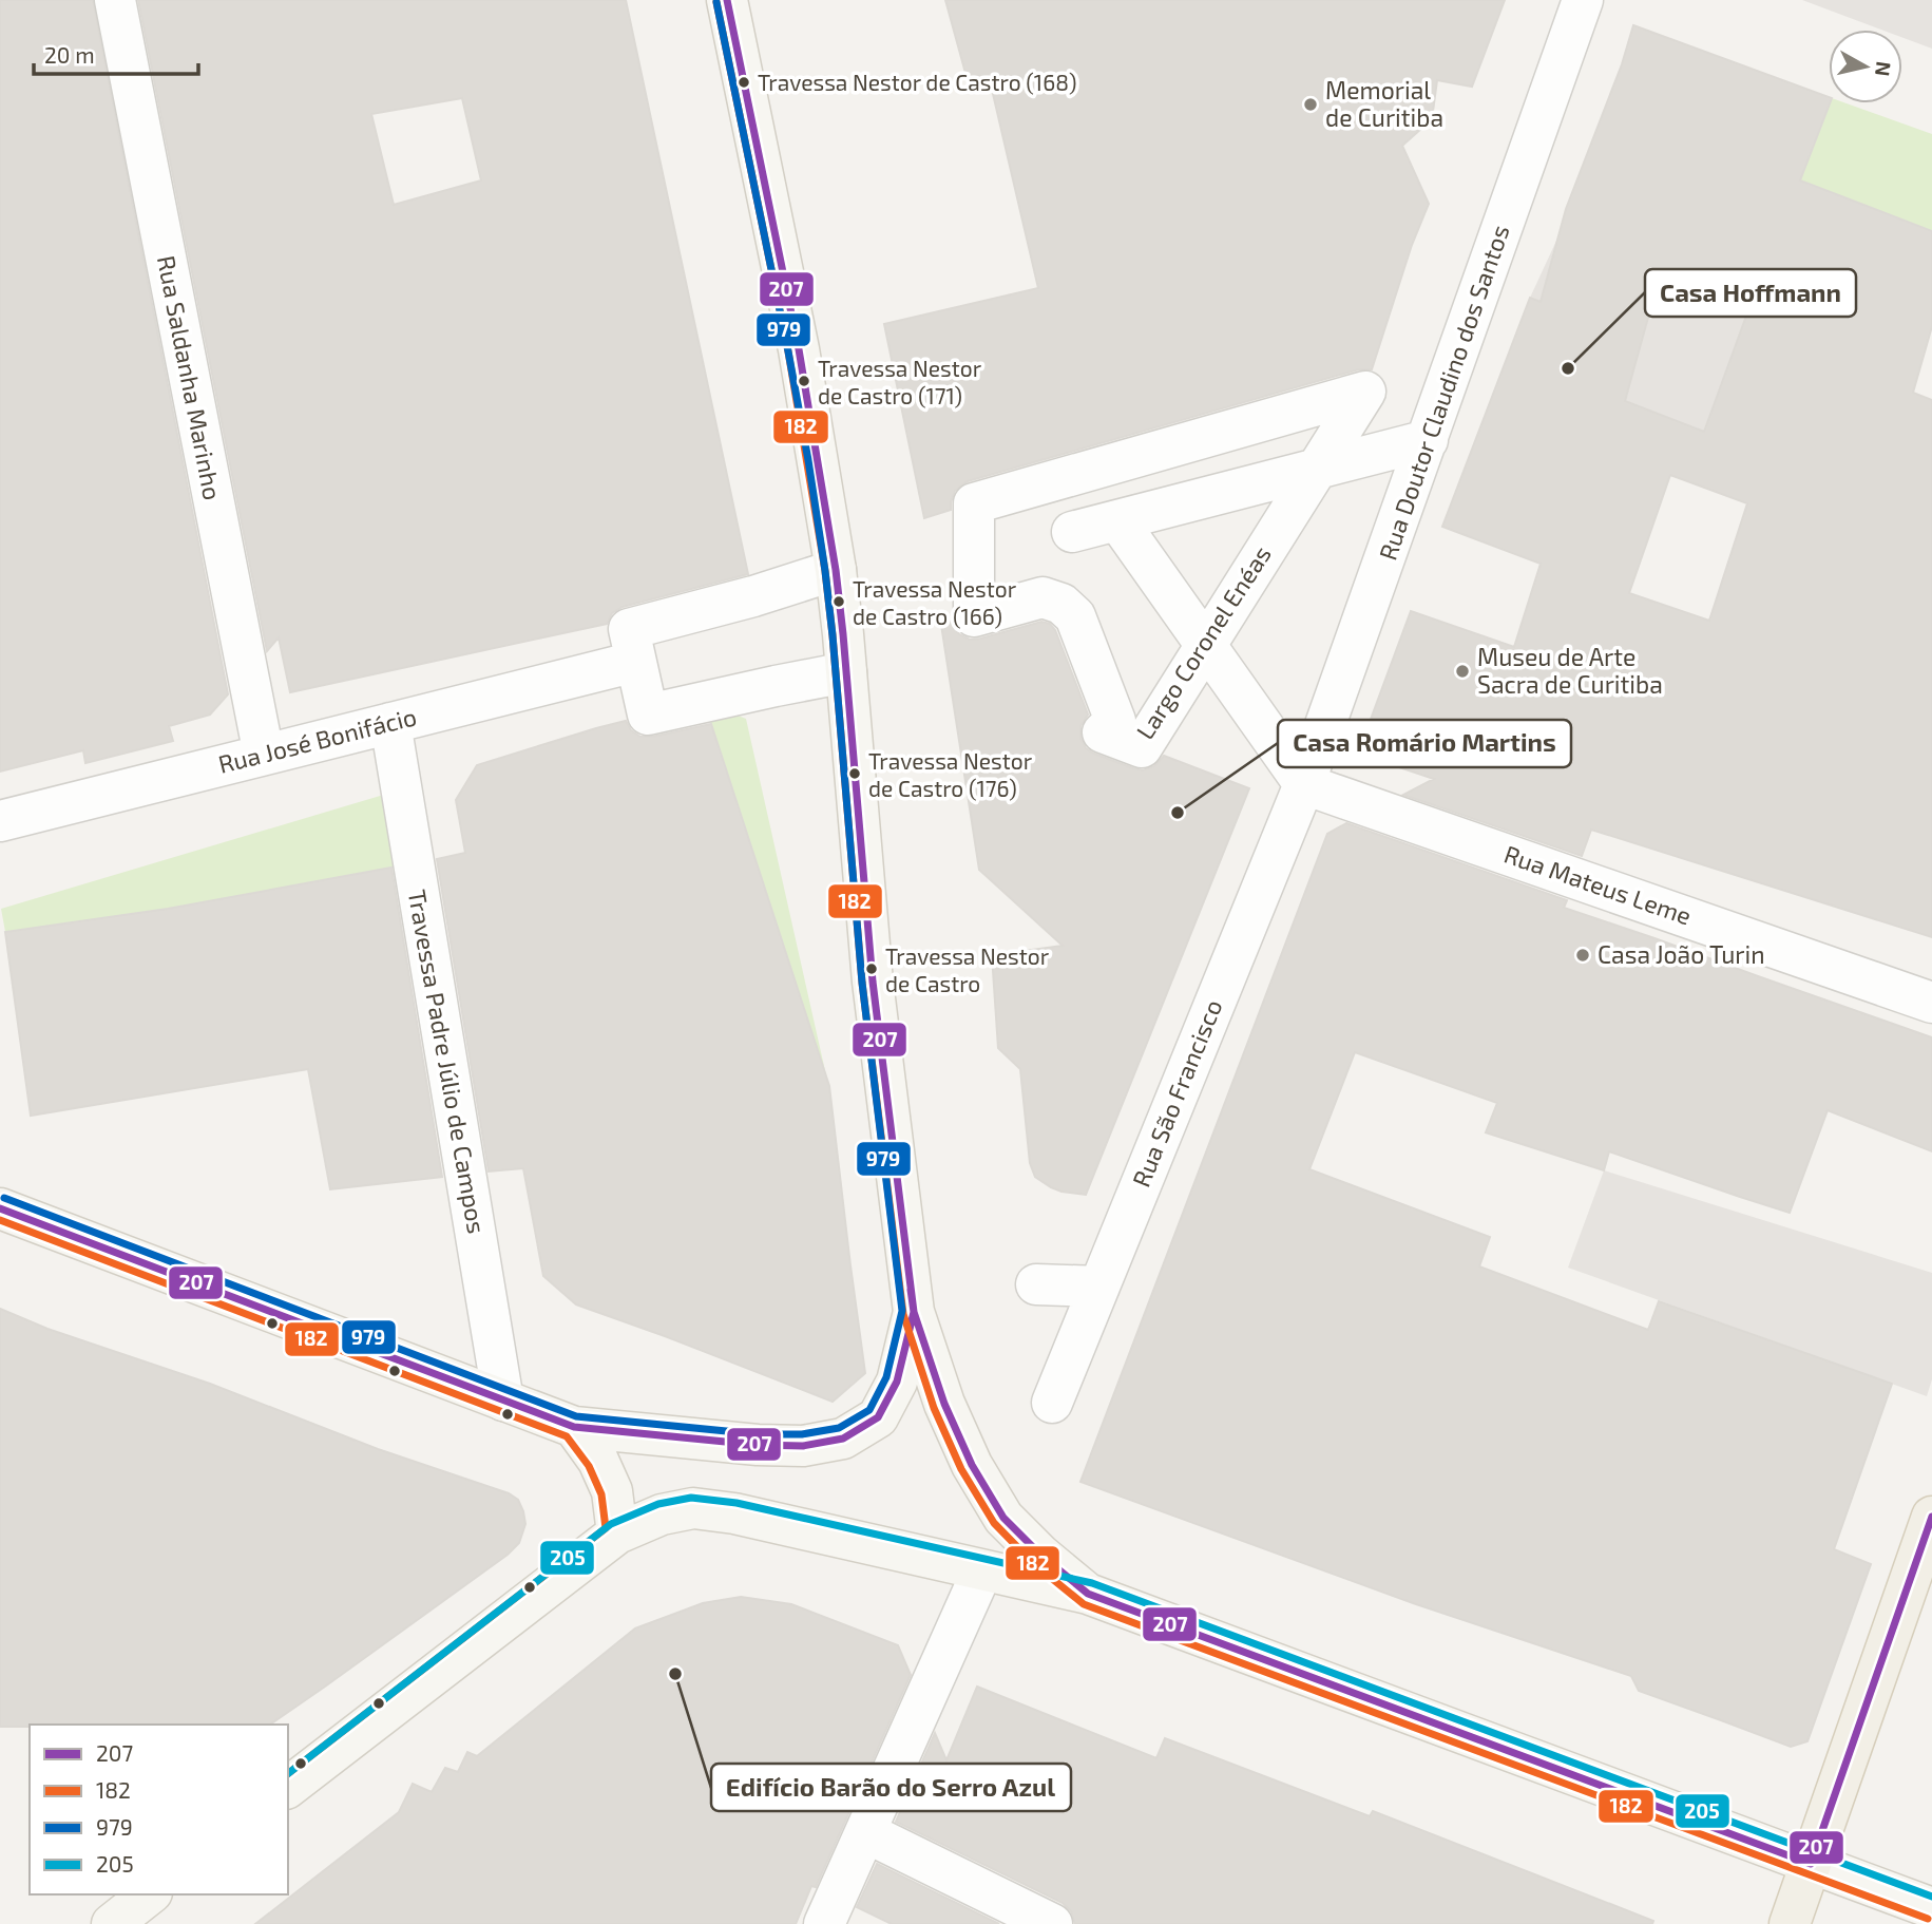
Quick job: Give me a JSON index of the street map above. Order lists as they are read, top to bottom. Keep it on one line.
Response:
{"streets":{"street":["Rua Saldanha Marinho","Rua Doutor Claudino dos Santos","Largo Coronel Enéas","Rua José Bonifácio","Rua Mateus Leme","Travessa Padre Júlio de Campos","Rua São Francisco"]},"crossings":[["Rua Saldanha Marinho","Rua José Bonifácio"],["Rua Doutor Claudino dos Santos","Rua Mateus Leme"],["Rua Doutor Claudino dos Santos","Rua São Francisco"],["Rua José Bonifácio","Travessa Padre Júlio de Campos"],["Rua Mateus Leme","Rua São Francisco"]],"places":["Travessa Nestor de Castro (168)","Memorial de Curitiba","Casa Hoffmann","Travessa Nestor de Castro (171)","Travessa Nestor de Castro (166)","Museu de Arte Sacra de Curitiba","Travessa Nestor de Castro (176)","Casa Romário Martins","Casa João Turin","Travessa Nestor de Castro","Edifício Barão do Serro Azul"],"lines":["transit line 207","transit line 182","transit line 979","transit line 205"],"legend":["207","182","979","205"],"scale_bar":"20 m","north":"right"}
